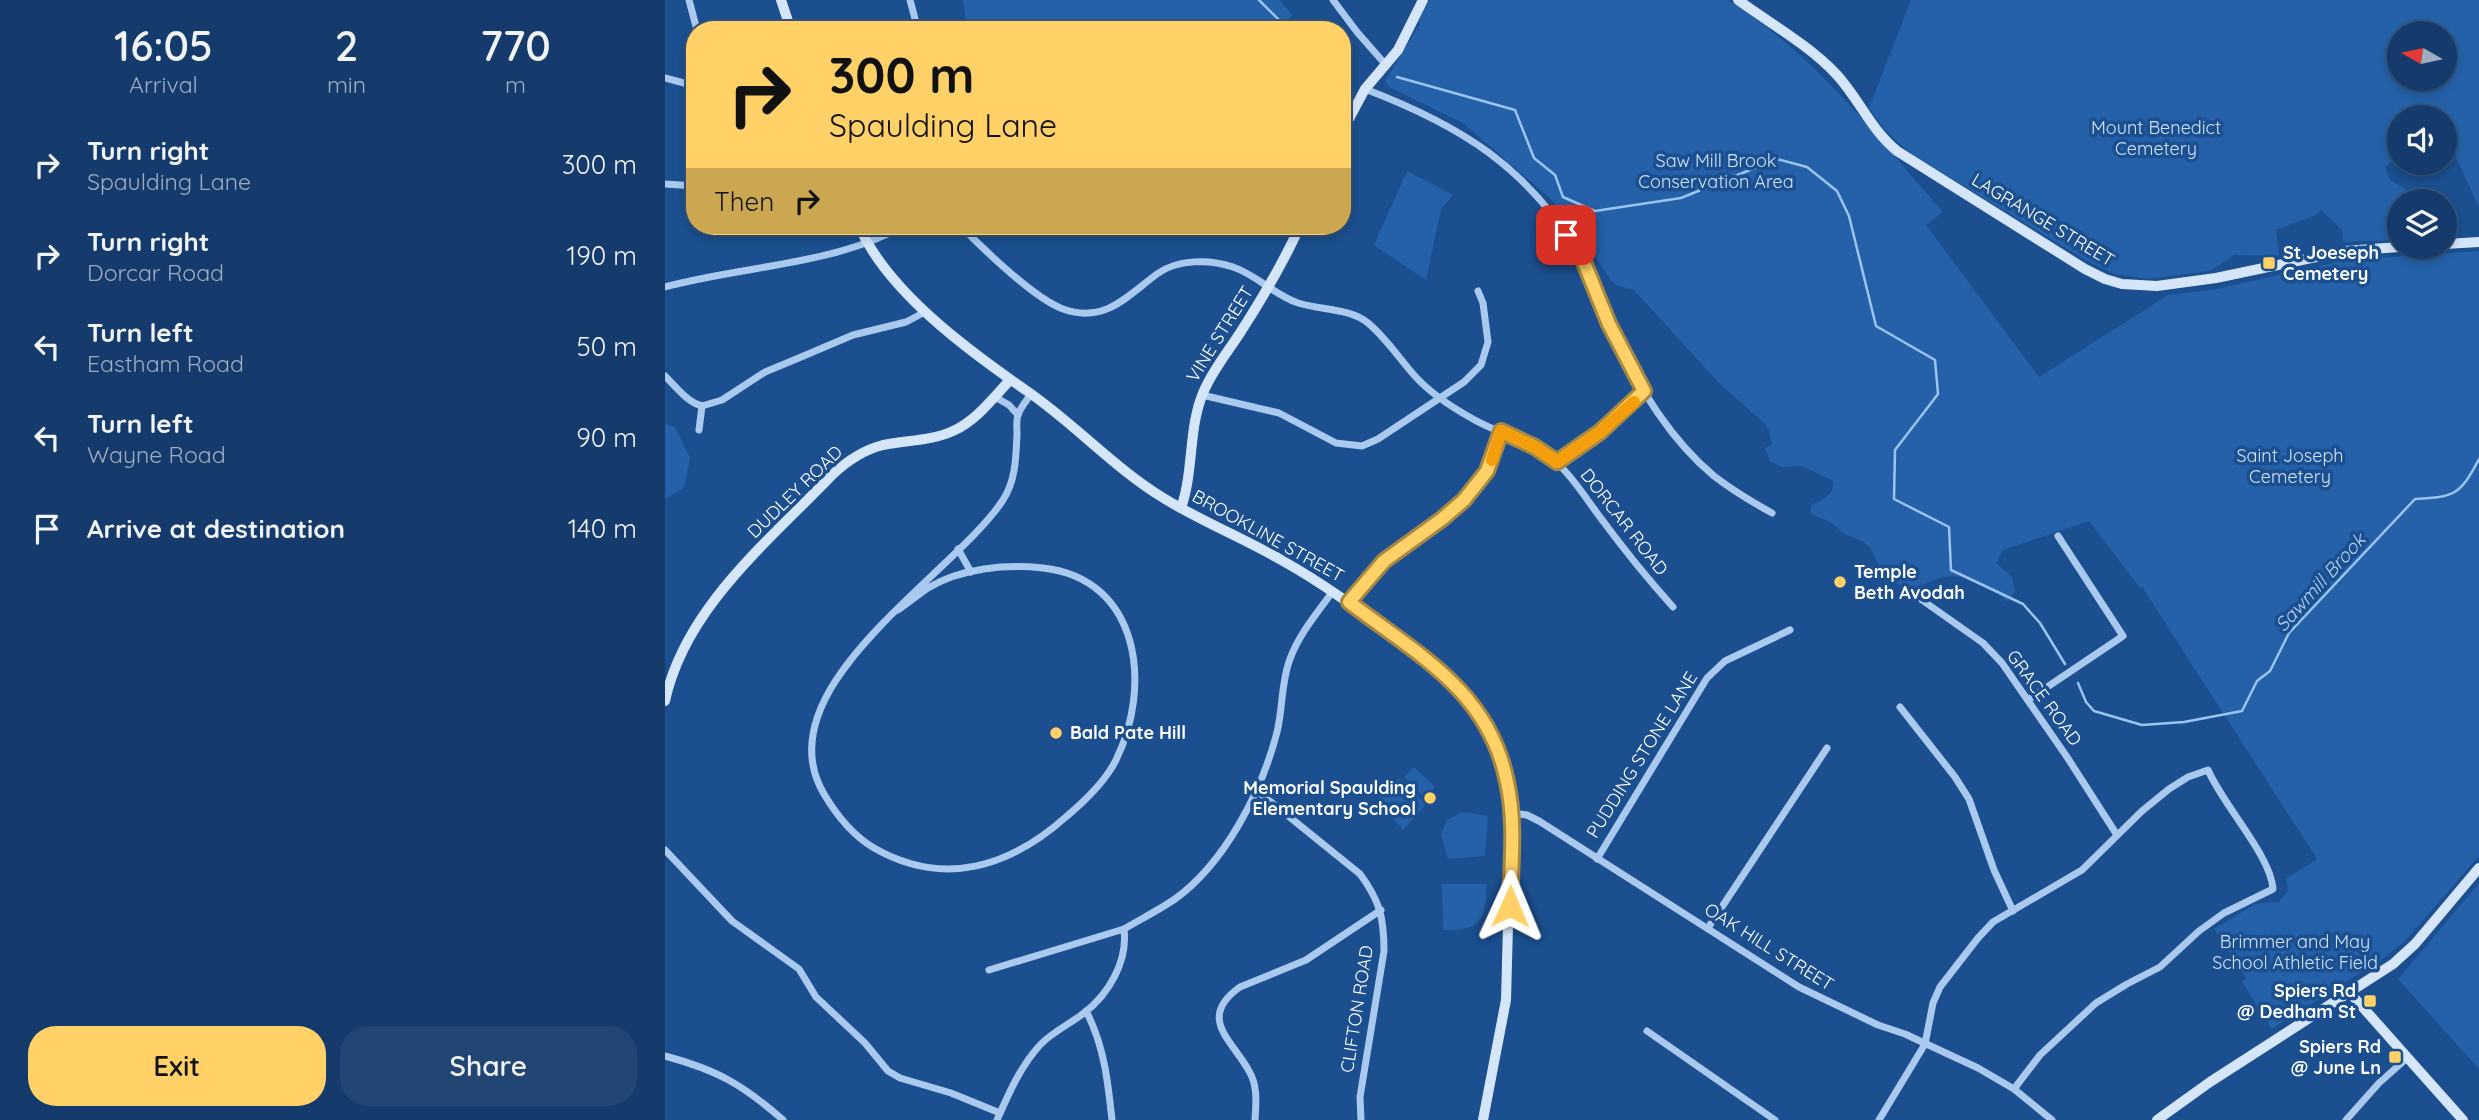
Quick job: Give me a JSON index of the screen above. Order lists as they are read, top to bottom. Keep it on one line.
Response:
{"streets":{"main road":["LAGRANGE STREET","VINE STREET","DUDLEY ROAD","BROOKLINE STREET"],"street":["DORCAR ROAD","GRACE ROAD","PUDDING STONE LANE","OAK HILL STREET","CLIFTON ROAD"]},"crossings":[["VINE STREET","DORCAR ROAD"],["VINE STREET","BROOKLINE STREET"],["DUDLEY ROAD","BROOKLINE STREET"],["BROOKLINE STREET","OAK HILL STREET"],["PUDDING STONE LANE","OAK HILL STREET"]],"water":["Sawmill Brook"],"parks":["Mount Benedict Cemetery","Saw Mill Brook Conservation Area","Saint Joseph Cemetery","Brimmer and May School Athletic Field"],"places":{"transit":["St Joeseph Cemetery","Spiers Rd @ Dedham St","Spiers Rd @ June Ln"],"other":["Temple Beth Avodah","Bald Pate Hill","Memorial Spaulding Elementary School"]},"north":"left","page":{"eta":["16:05","Arrival","2","min","770","m"],"turn":["300 m","Spaulding Lane"],"list":[{"name":"Turn right","note":"Spaulding Lane","value":"300 m"},{"name":"Turn right","note":"Dorcar Road","value":"190 m"},{"name":"Turn left","note":"Eastham Road","value":"50 m"},{"name":"Turn left","note":"Wayne Road","value":"90 m"},{"name":"Arrive at destination","value":"140 m"}],"then":"Then","buttons":["Exit","Share"]}}
